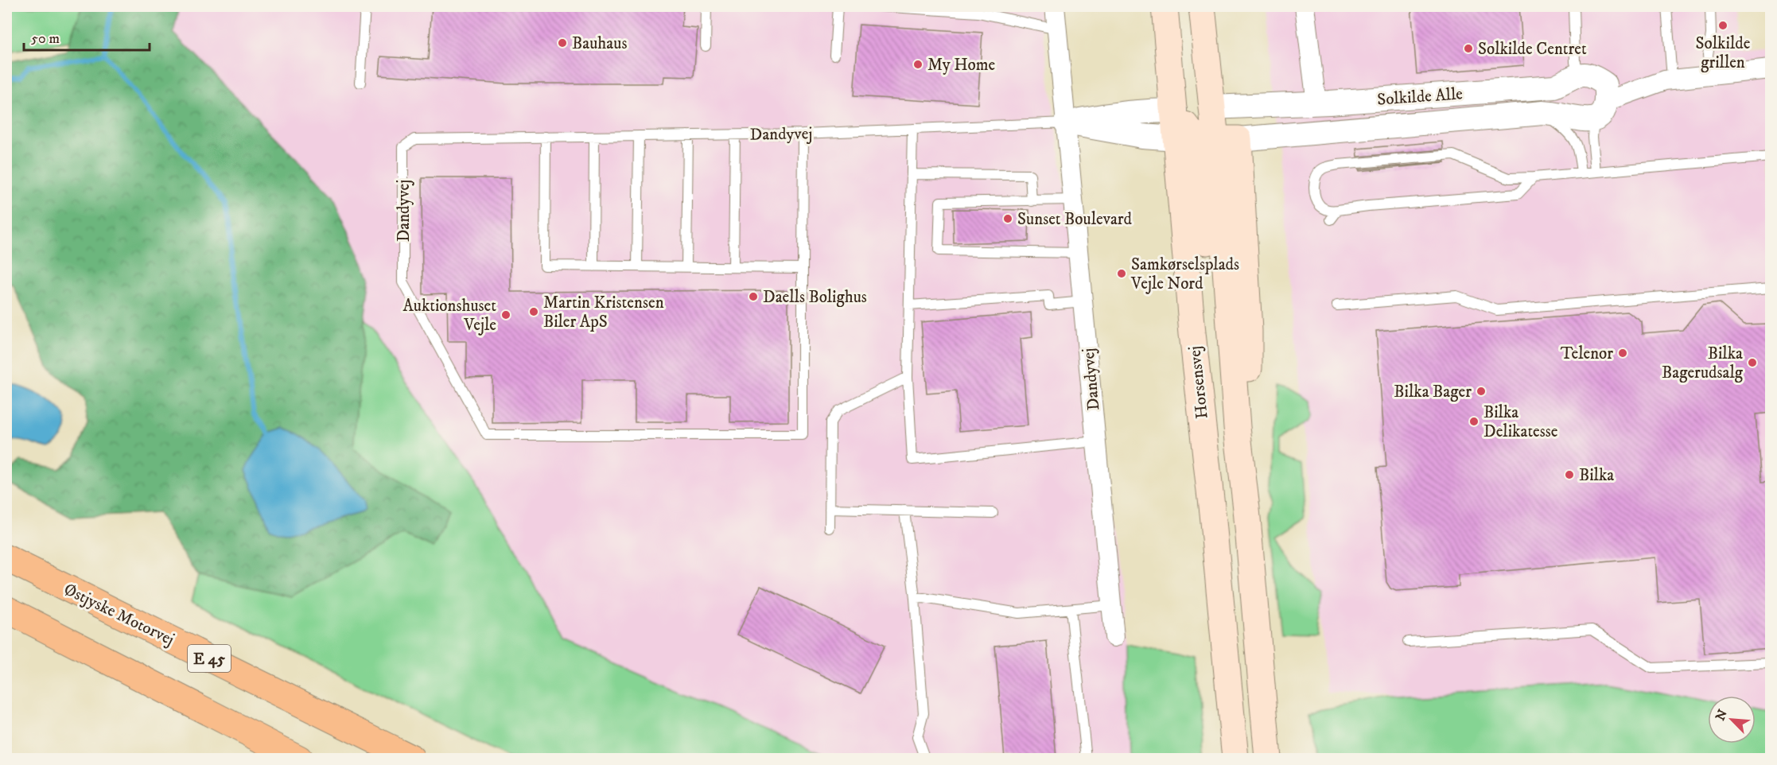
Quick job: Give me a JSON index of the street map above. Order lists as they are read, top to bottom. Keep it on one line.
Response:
{"streets":{"highway":["Østjyske Motorvej","E 45"],"main road":["Horsensvej"],"street":["Solkilde Alle","Dandyvej"]},"crossings":[["Solkilde Alle","Dandyvej"],["Solkilde Alle","Horsensvej"],["Dandyvej","Horsensvej"]],"places":["Solkilde grillen","Bauhaus","Solkilde Centret","My Home","Sunset Boulevard","Samkørselsplads Vejle Nord","Daells Bolighus","Martin Kristensen Biler ApS","Auktionshuset Vejle","Telenor","Bilka Bagerudsalg","Bilka Bager","Bilka Delikatesse","Bilka"],"scale_bar":"50 m","north":"top left"}
